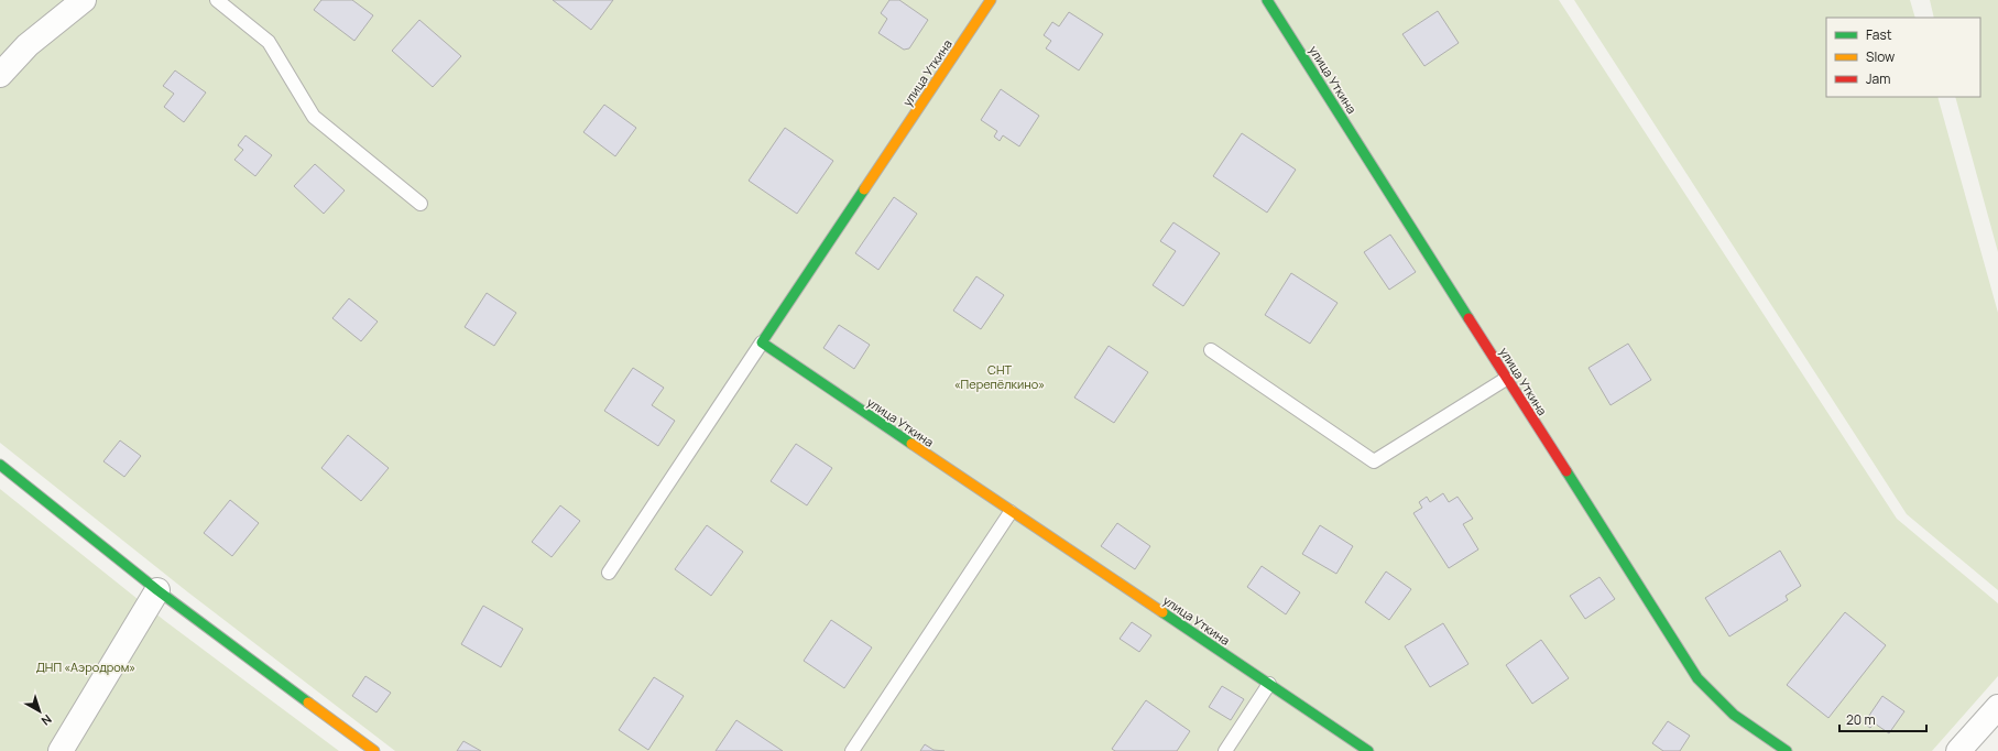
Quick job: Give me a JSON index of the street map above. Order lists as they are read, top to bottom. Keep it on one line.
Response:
{"streets":{"street":["улица Уткина"]},"parks":["СНТ «Перепёлкино»","ДНП «Аэродром»"],"legend":["Fast","Slow","Jam"],"scale_bar":"20 m","north":"bottom right"}
